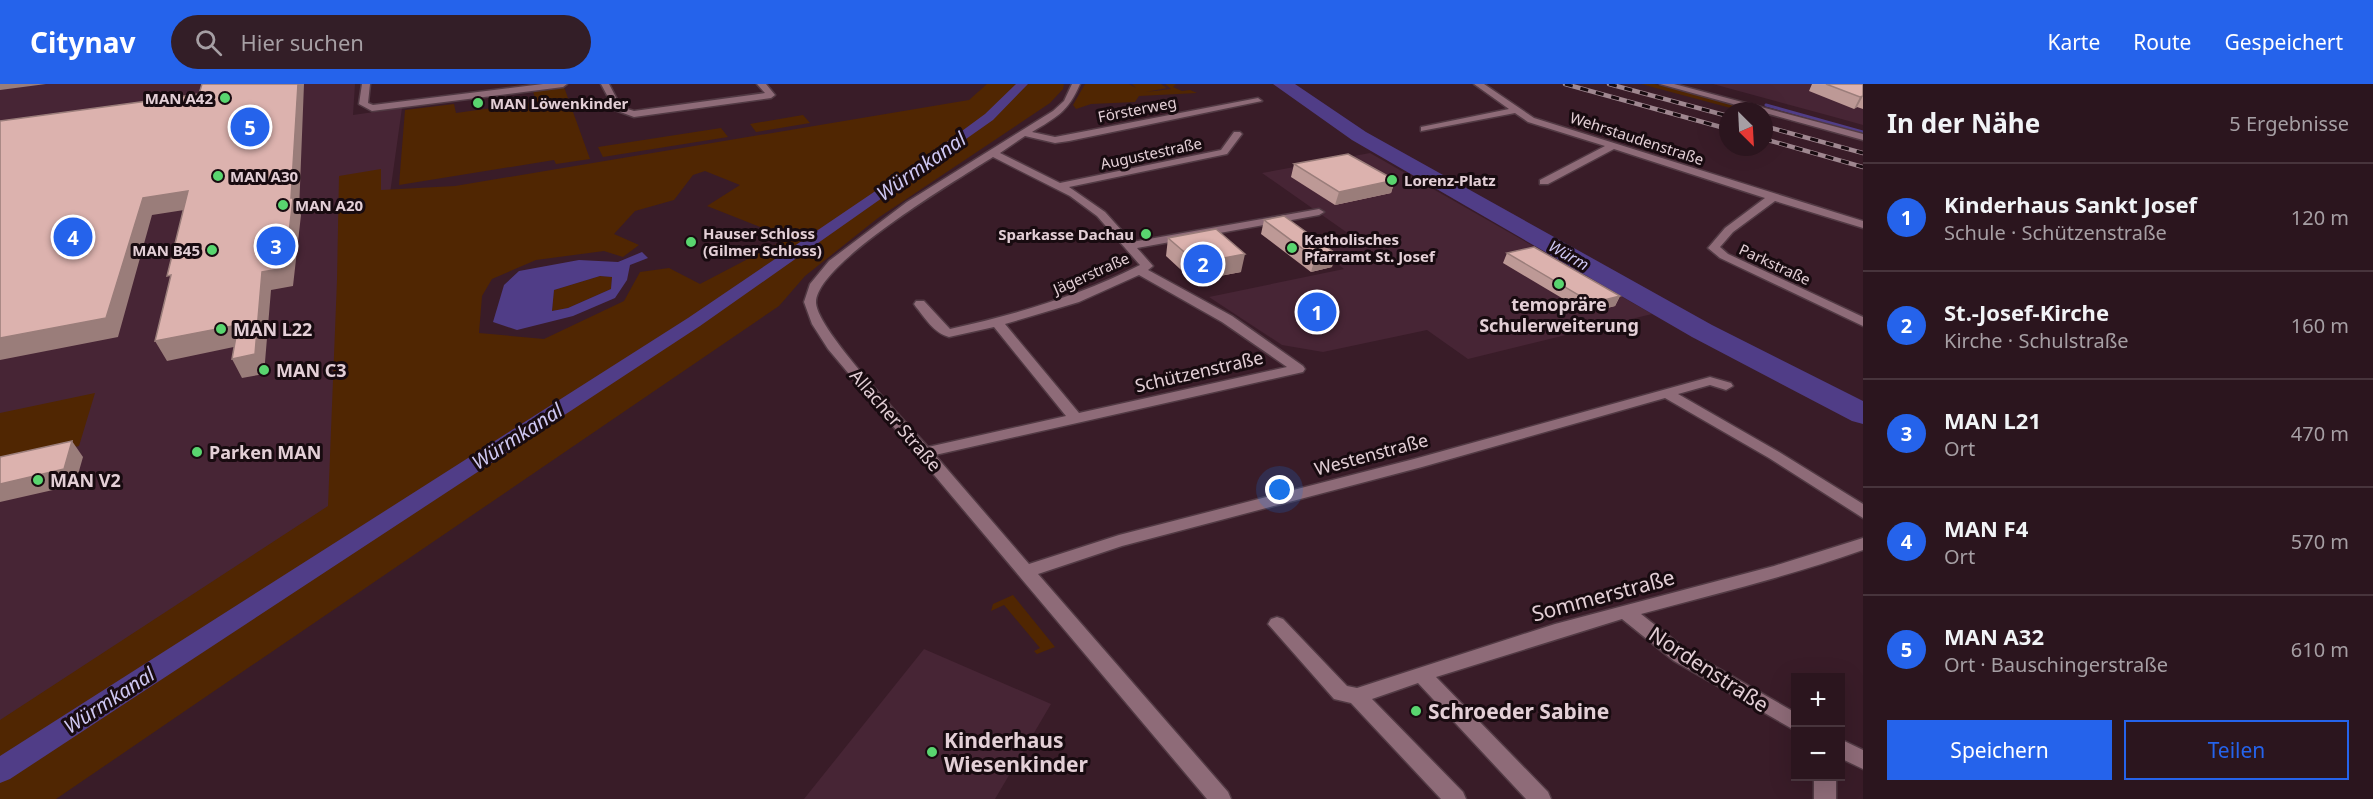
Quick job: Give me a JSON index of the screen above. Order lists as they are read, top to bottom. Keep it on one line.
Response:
{"streets":{"street":["Försterweg","Wehrstaudenstraße","Augustestraße","Parkstraße","Jägerstraße","Schützenstraße","Allacher Straße","Westenstraße","Sommerstraße","Nordenstraße"]},"crossings":[["Försterweg","Allacher Straße"],["Wehrstaudenstraße","Parkstraße"],["Augustestraße","Jägerstraße"],["Jägerstraße","Schützenstraße"],["Jägerstraße","Allacher Straße"],["Schützenstraße","Allacher Straße"],["Allacher Straße","Westenstraße"],["Sommerstraße","Nordenstraße"]],"water":["Würmkanal","Würm"],"places":["MAN A42","MAN Löwenkinder","MAN A30","Lorenz-Platz","MAN A20","Sparkasse Dachau","Hauser Schloss (Gilmer Schloss)","Katholisches Pfarramt St. Josef","MAN B45","temopräre Schulerweiterung","MAN L22","MAN C3","Parken MAN","MAN V2","Schroeder Sabine","Kinderhaus Wiesenkinder"],"north":"bottom right","page":{"header":"Citynav","search":"Hier suchen","nav":["Karte","Route","Gespeichert"],"heading":["In der Nähe","5 Ergebnisse"],"pins":["5","4","3","2","1"],"list":[{"mark":"1","name":"Kinderhaus Sankt Josef","note":"Schule · Schützenstraße","value":"120 m"},{"mark":"2","name":"St.-Josef-Kirche","note":"Kirche · Schulstraße","value":"160 m"},{"mark":"3","name":"MAN L21","note":"Ort","value":"470 m"},{"mark":"4","name":"MAN F4","note":"Ort","value":"570 m"},{"mark":"5","name":"MAN A32","note":"Ort · Bauschingerstraße","value":"610 m"}],"map_buttons":["+","−"],"buttons":["Speichern","Teilen"]}}
